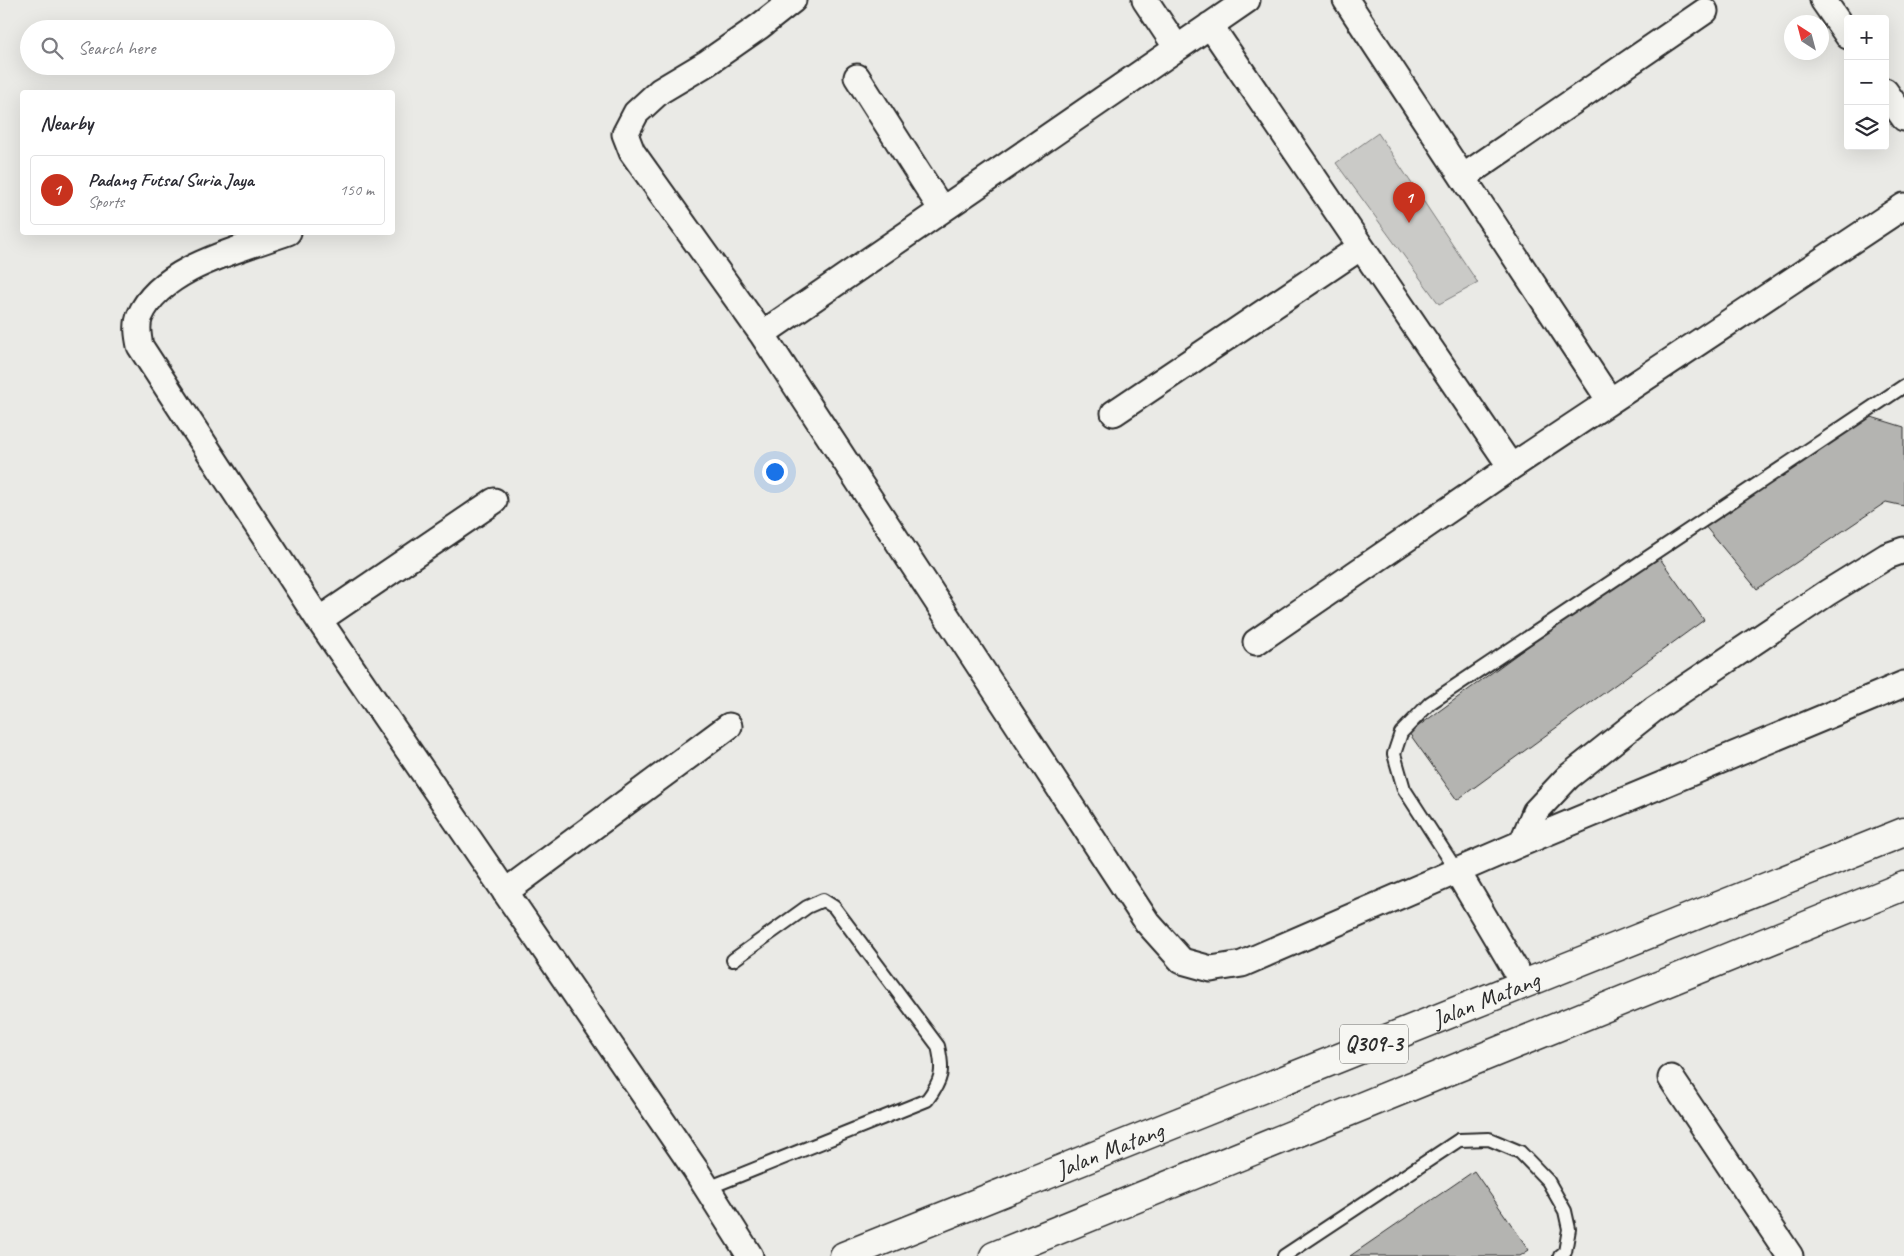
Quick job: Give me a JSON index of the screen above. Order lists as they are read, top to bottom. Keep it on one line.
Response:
{"streets":{"main road":["Jalan Matang","Q309-3"]},"north":"top left","page":{"map_buttons":["+","−"],"search":"Search here","heading":"Nearby","list":[{"mark":"1","name":"Padang Futsal Suria Jaya","note":"Sports","value":"150 m"}],"pins":"1"}}
